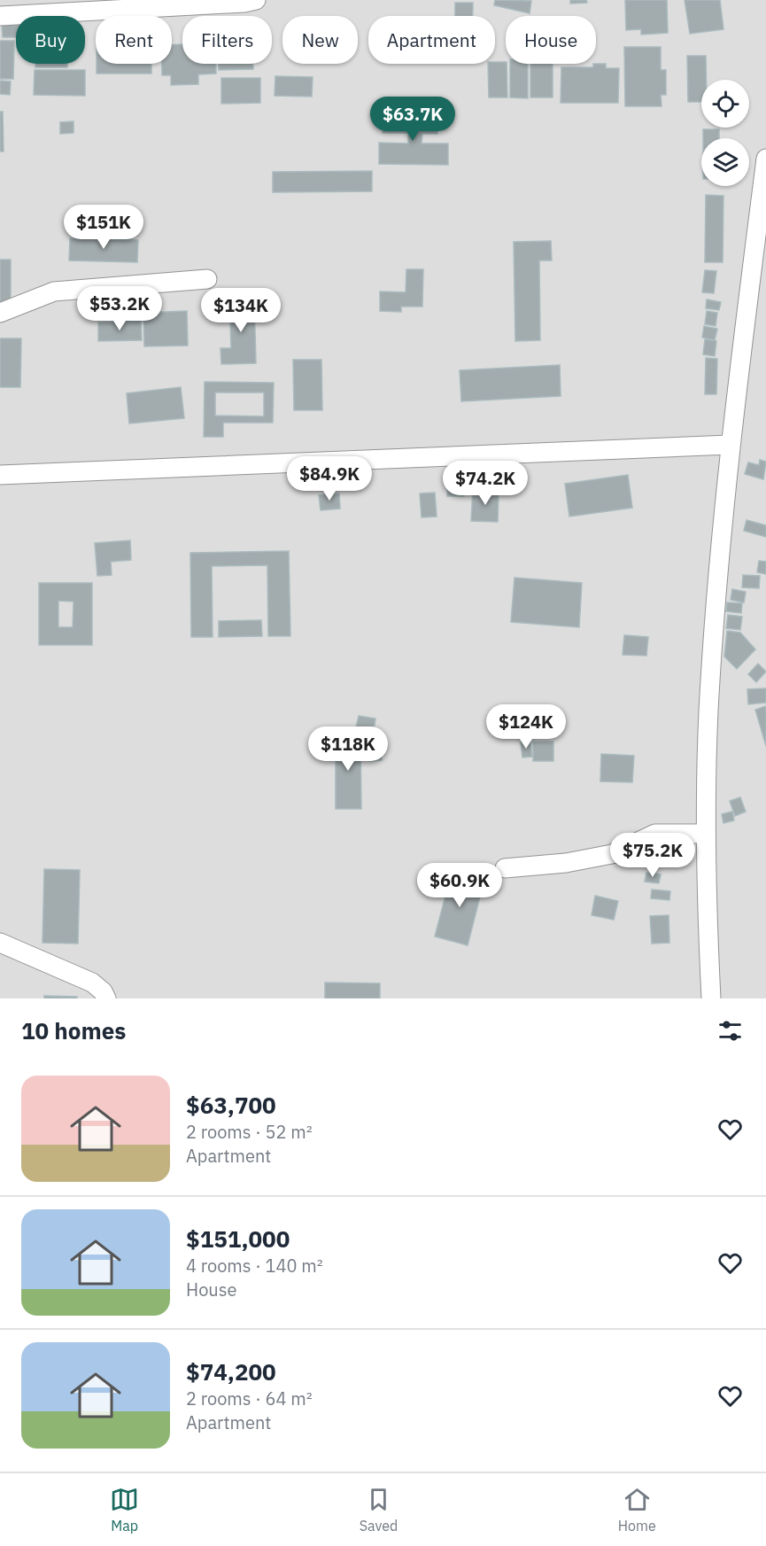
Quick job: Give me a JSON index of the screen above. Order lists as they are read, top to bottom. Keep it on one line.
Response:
{"page":{"chip":["Buy","Rent","Filters","New","Apartment","House"],"price":["$63.7K","$151K","$53.2K","$134K","$84.9K","$74.2K","$124K","$118K","$75.2K","$60.9K"],"heading":"10 homes","list":[{"name":"$63,700","note":"2 rooms · 52 m² · Apartment"},{"name":"$151,000","note":"4 rooms · 140 m² · House"},{"name":"$74,200","note":"2 rooms · 64 m² · Apartment"}],"tabs":["Map","Saved","Home"]}}
